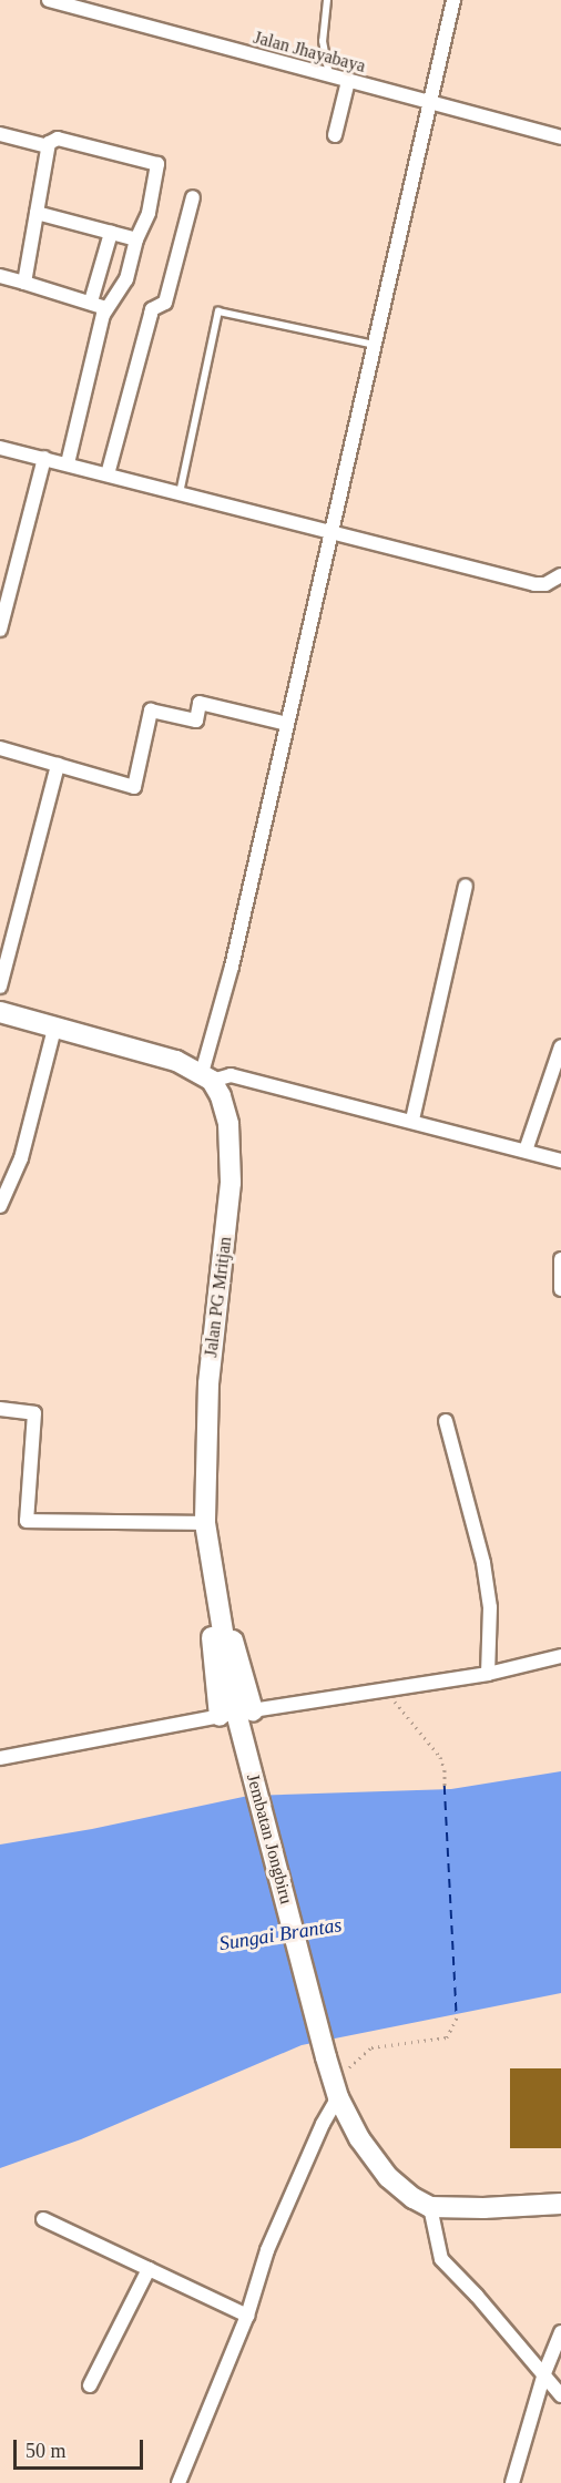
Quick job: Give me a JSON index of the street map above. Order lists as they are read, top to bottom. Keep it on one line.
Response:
{"streets":{"main road":["Jalan PG Mritjan","Jembatan Jongbiru"],"street":["Jalan Jhayabaya"]},"crossings":[["Jalan PG Mritjan","Jembatan Jongbiru"]],"water":["Sungai Brantas"],"scale_bar":"50 m"}
